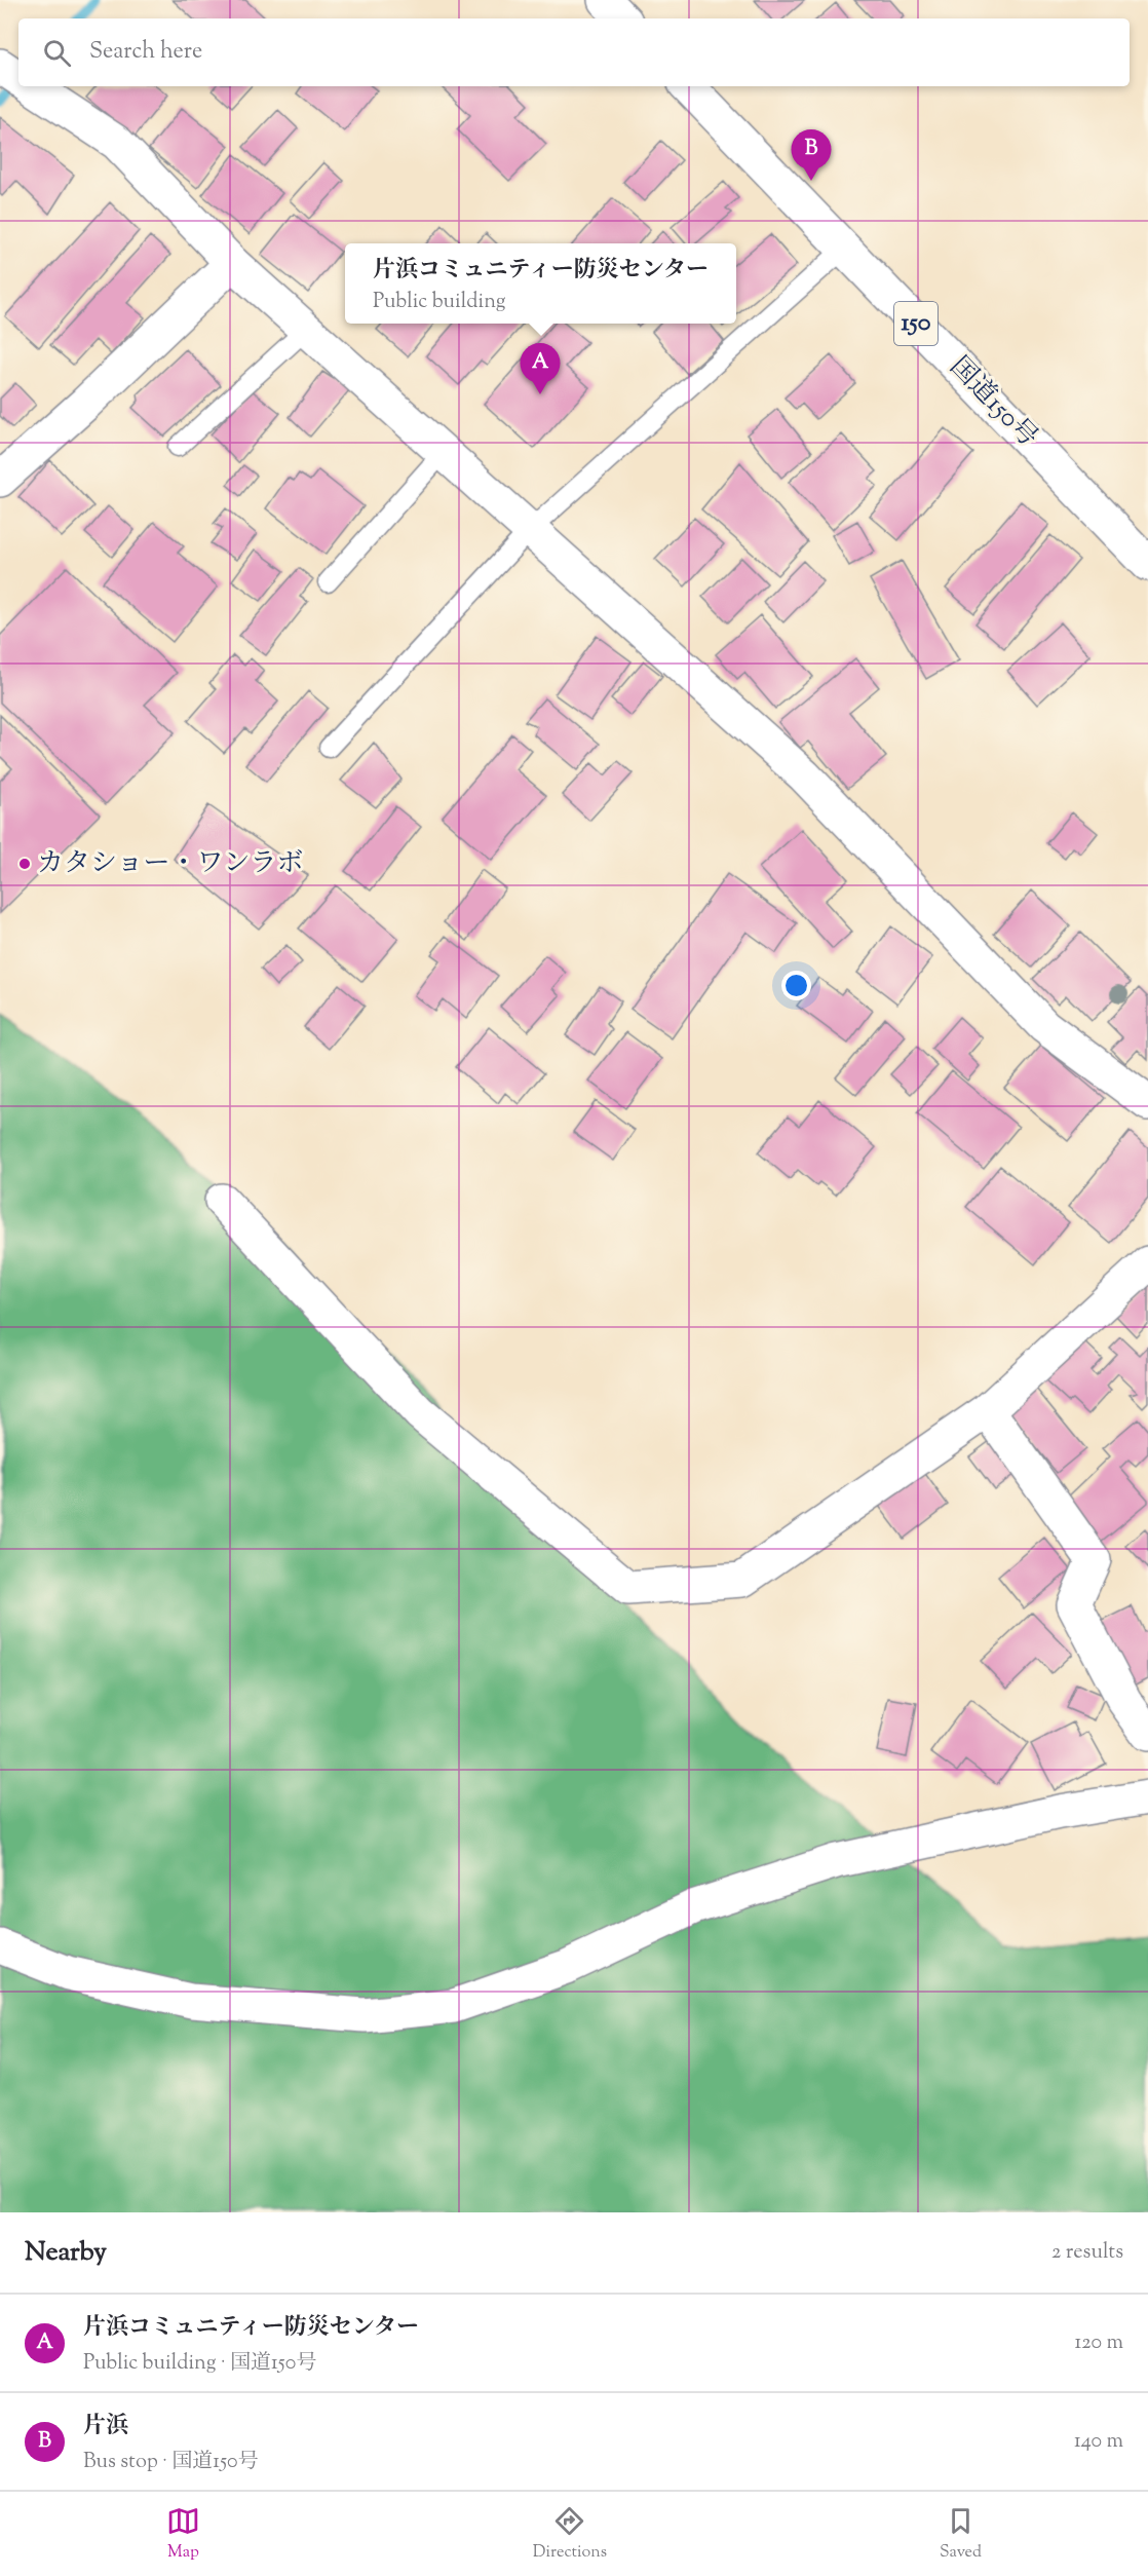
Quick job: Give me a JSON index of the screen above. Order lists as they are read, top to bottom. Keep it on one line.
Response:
{"streets":{"main road":["150","国道150号"]},"places":["カタショー・ワンラボ"],"page":{"search":"Search here","pins":["B","A"],"popup":["片浜コミュニティー防災センター","Public building"],"heading":["Nearby","2 results"],"list":[{"mark":"A","name":"片浜コミュニティー防災センター","note":"Public building · 国道150号","value":"120 m"},{"mark":"B","name":"片浜","note":"Bus stop · 国道150号","value":"140 m"}],"nav":["Map","Directions","Saved"]}}
